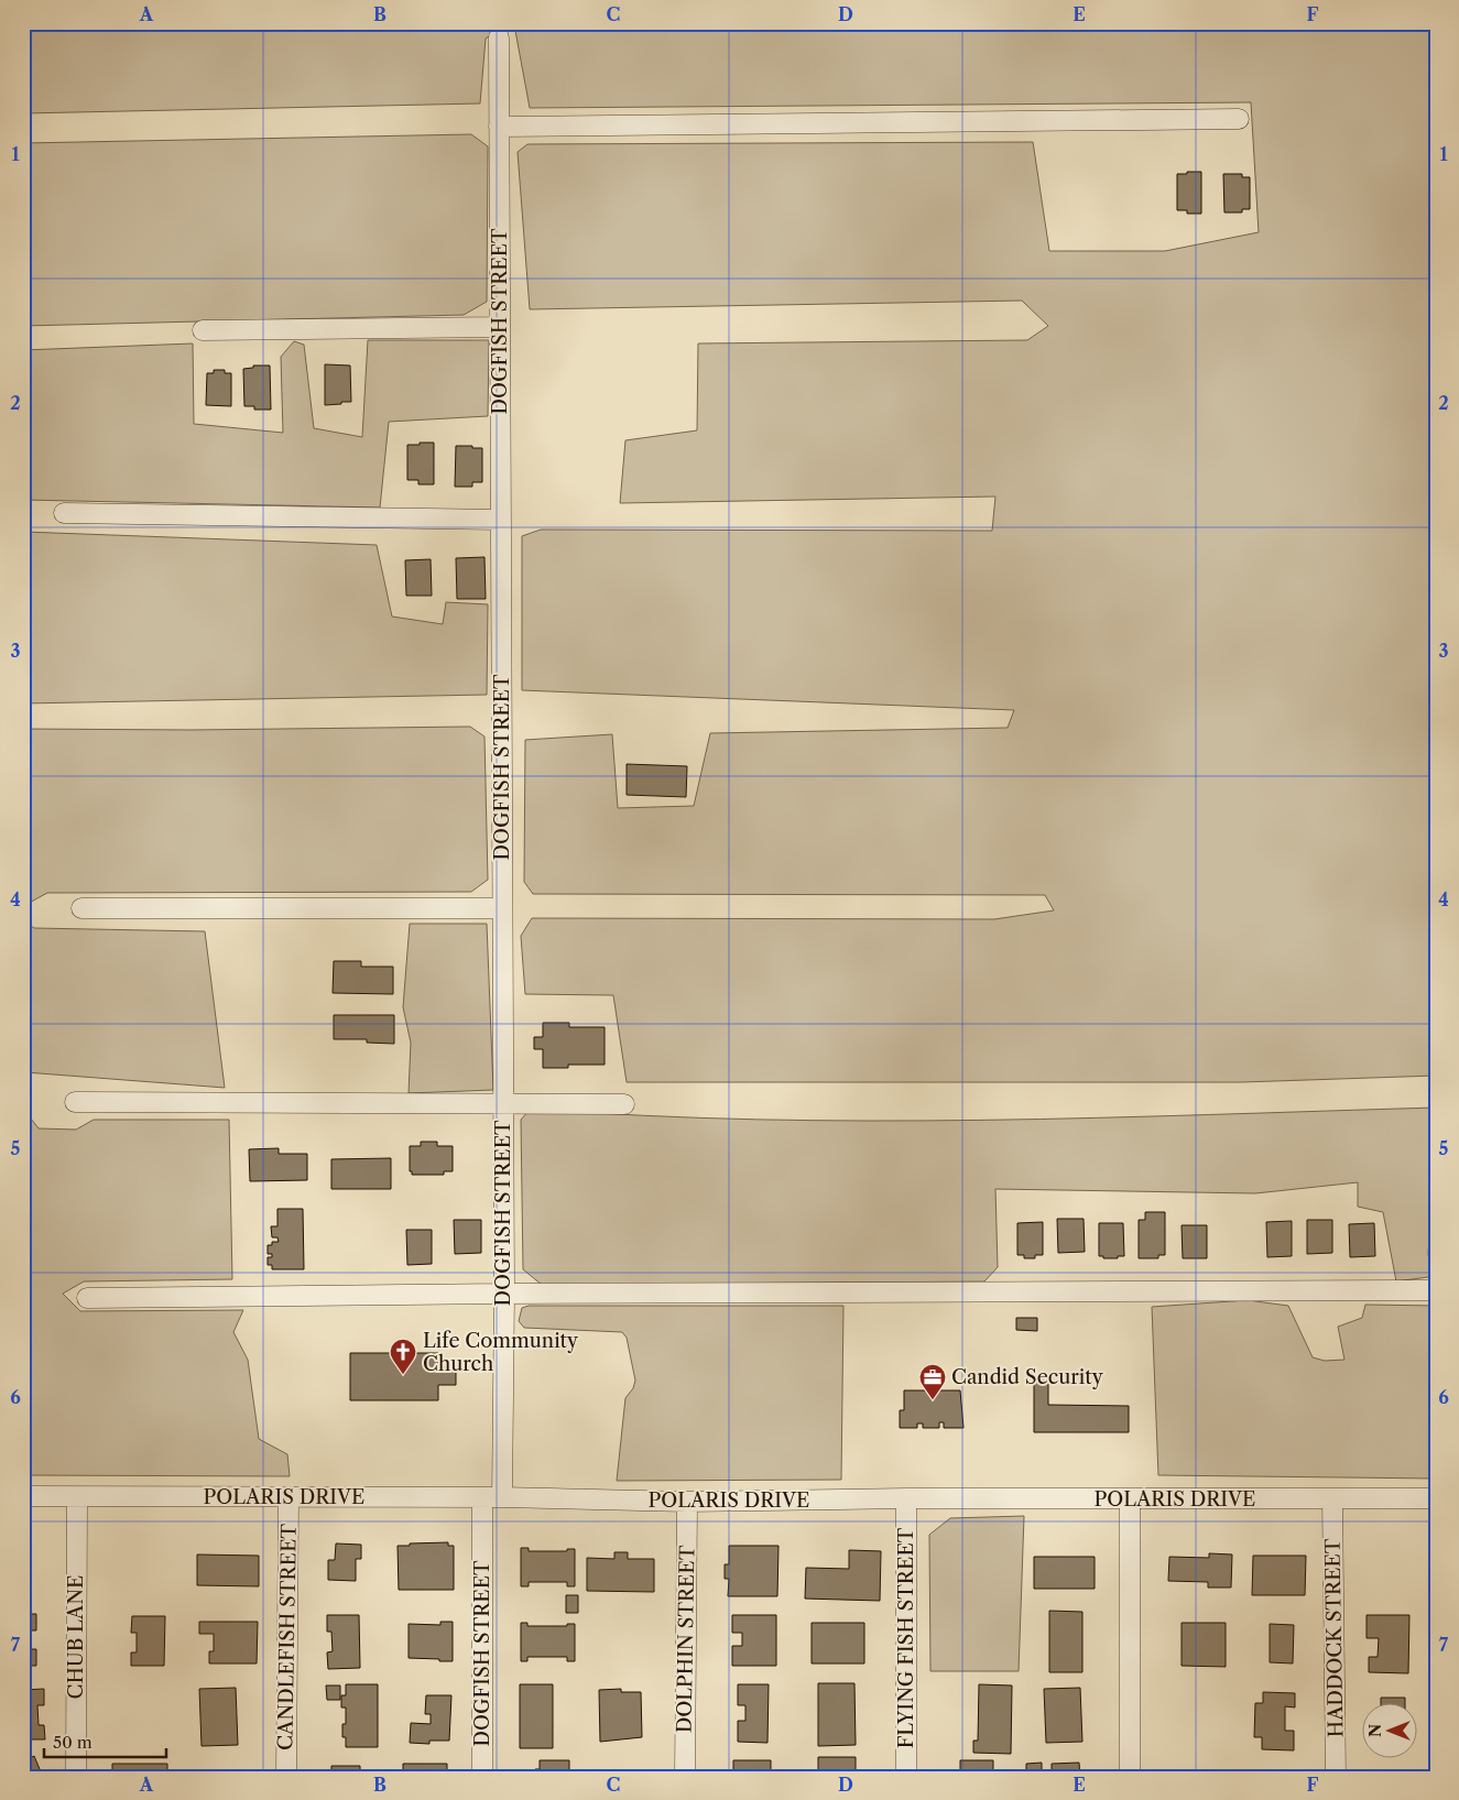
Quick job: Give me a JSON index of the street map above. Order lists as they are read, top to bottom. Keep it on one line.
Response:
{"streets":{"street":["DOGFISH STREET","POLARIS DRIVE","CHUB LANE","CANDLEFISH STREET","FLYING FISH STREET","HADDOCK STREET","DOLPHIN STREET"]},"crossings":[["DOGFISH STREET","POLARIS DRIVE"],["POLARIS DRIVE","CHUB LANE"],["POLARIS DRIVE","CANDLEFISH STREET"],["POLARIS DRIVE","FLYING FISH STREET"],["POLARIS DRIVE","HADDOCK STREET"],["POLARIS DRIVE","DOLPHIN STREET"]],"places":{"church":["Life Community Church"],"office":["Candid Security"]},"scale_bar":"50 m","north":"left","grid":{"columns":["A","B","C","D","E","F"],"rows":["1","2","3","4","5","6","7"]}}
